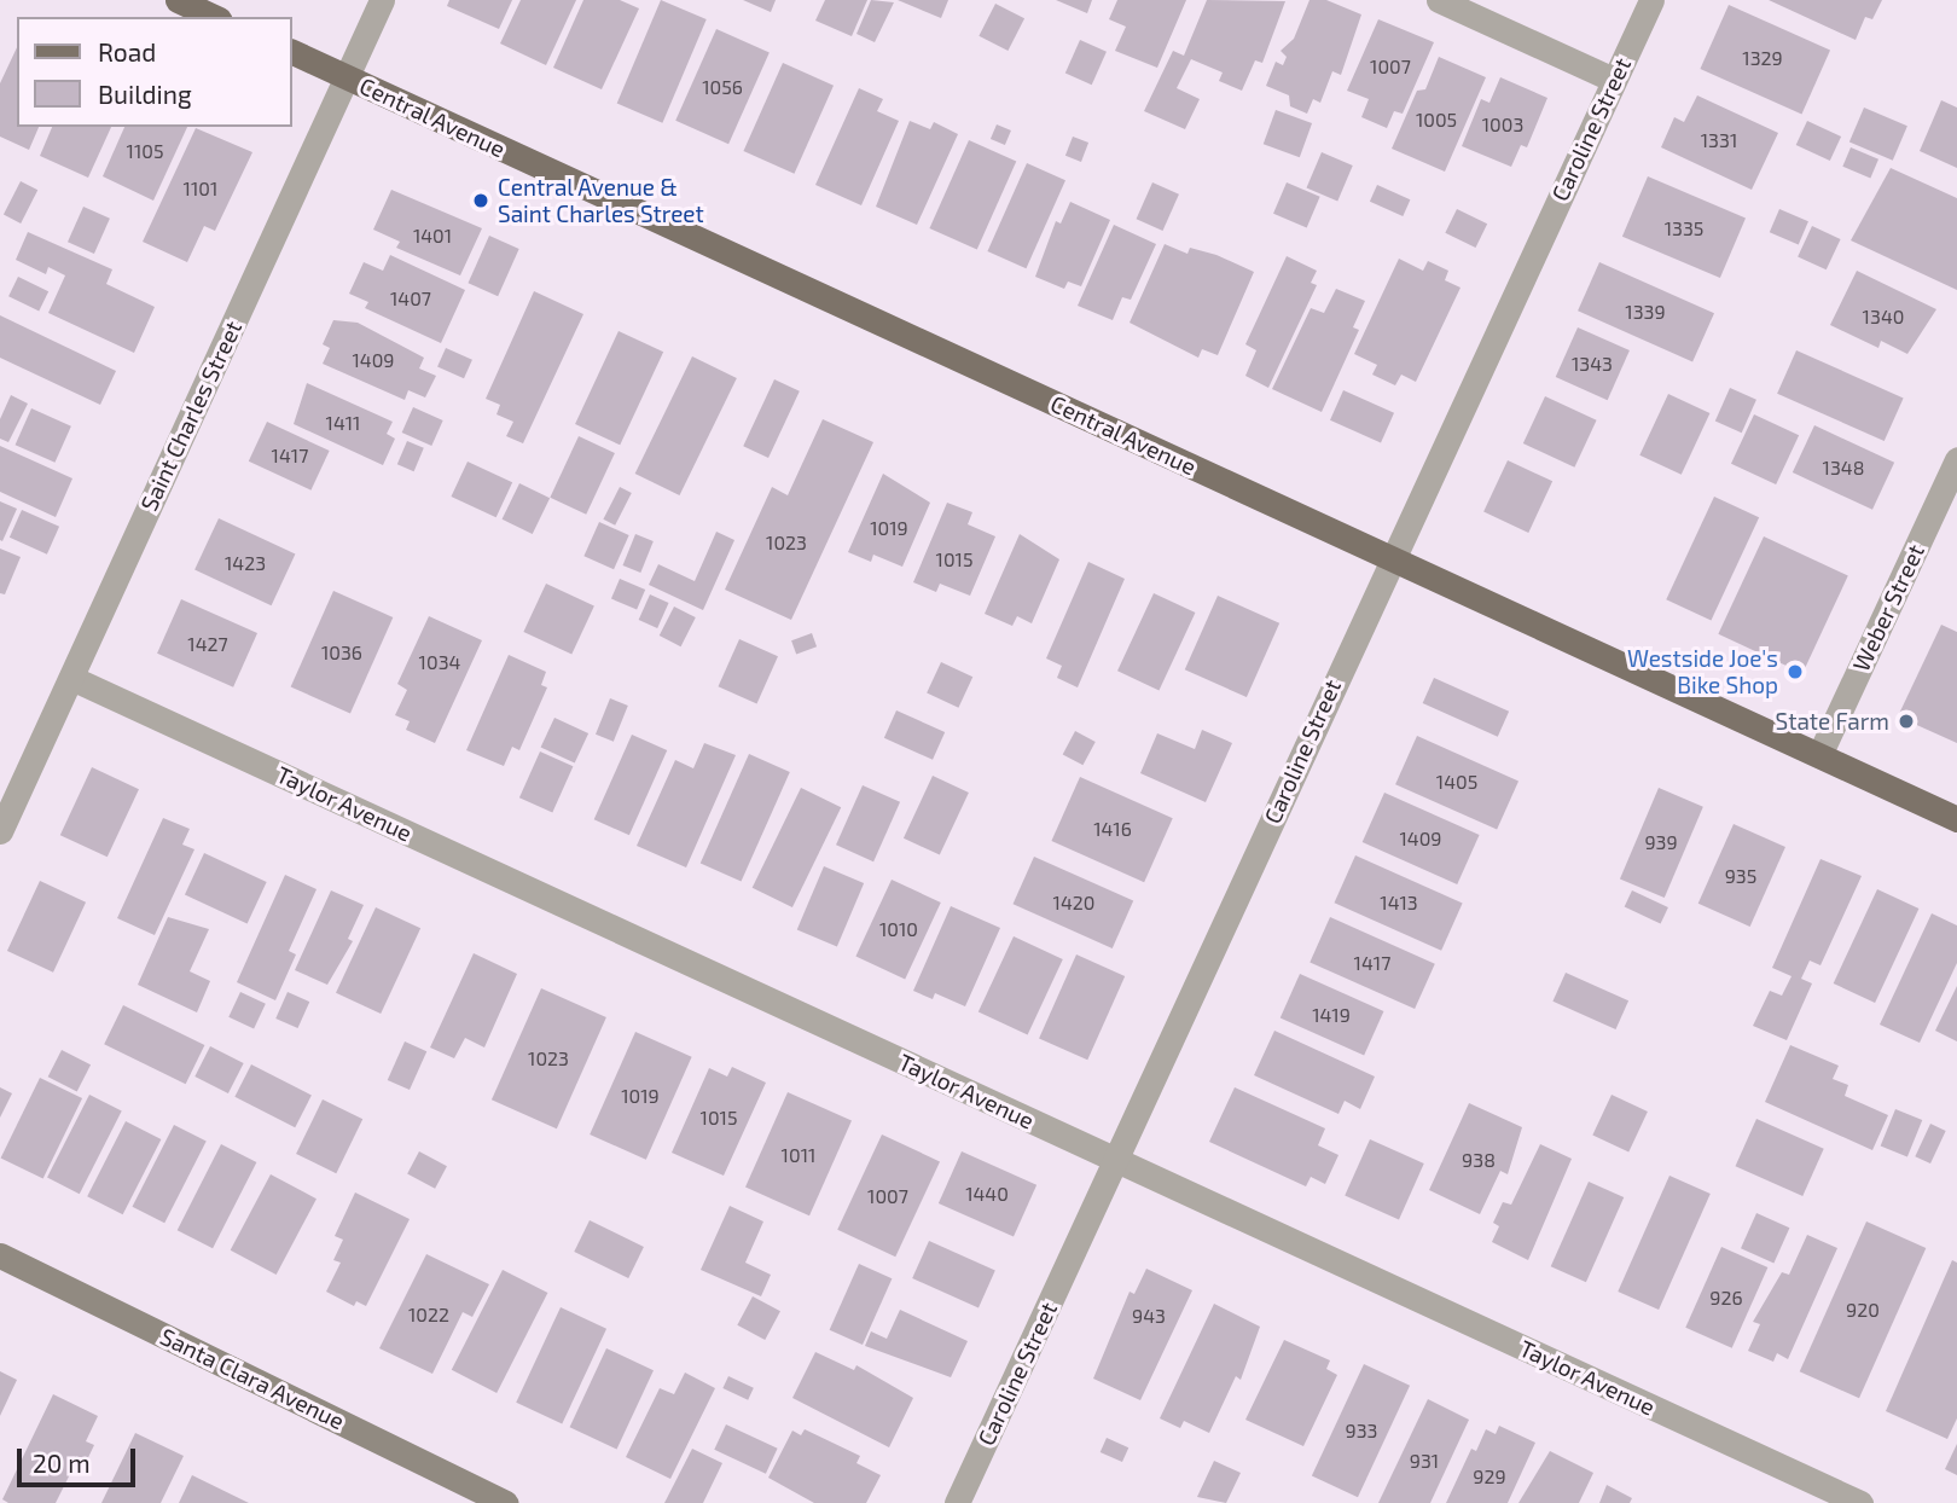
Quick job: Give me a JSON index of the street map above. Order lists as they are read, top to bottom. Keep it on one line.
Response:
{"streets":{"main road":["Central Avenue"],"street":["Caroline Street","Saint Charles Street","Weber Street","Taylor Avenue","Santa Clara Avenue"]},"crossings":[["Central Avenue","Caroline Street"],["Central Avenue","Saint Charles Street"],["Central Avenue","Weber Street"],["Caroline Street","Taylor Avenue"],["Saint Charles Street","Taylor Avenue"]],"places":["Central Avenue & Saint Charles Street","Westside Joe's Bike Shop","State Farm"],"house_numbers":["1329","1007","1056","1005","1003","1331","1105","1101","1335","1401","1407","1339","1340","1409","1343","1411","1417","1348","1019","1023","1015","1423","1427","1036","1034","1405","1416","1409","939","935","1420","1413","1010","1417","1419","1023","1019","1015","1011","938","1440","1007","926","920","1022","943","933","931","929"],"legend":["Road","Building"],"scale_bar":"20 m"}
